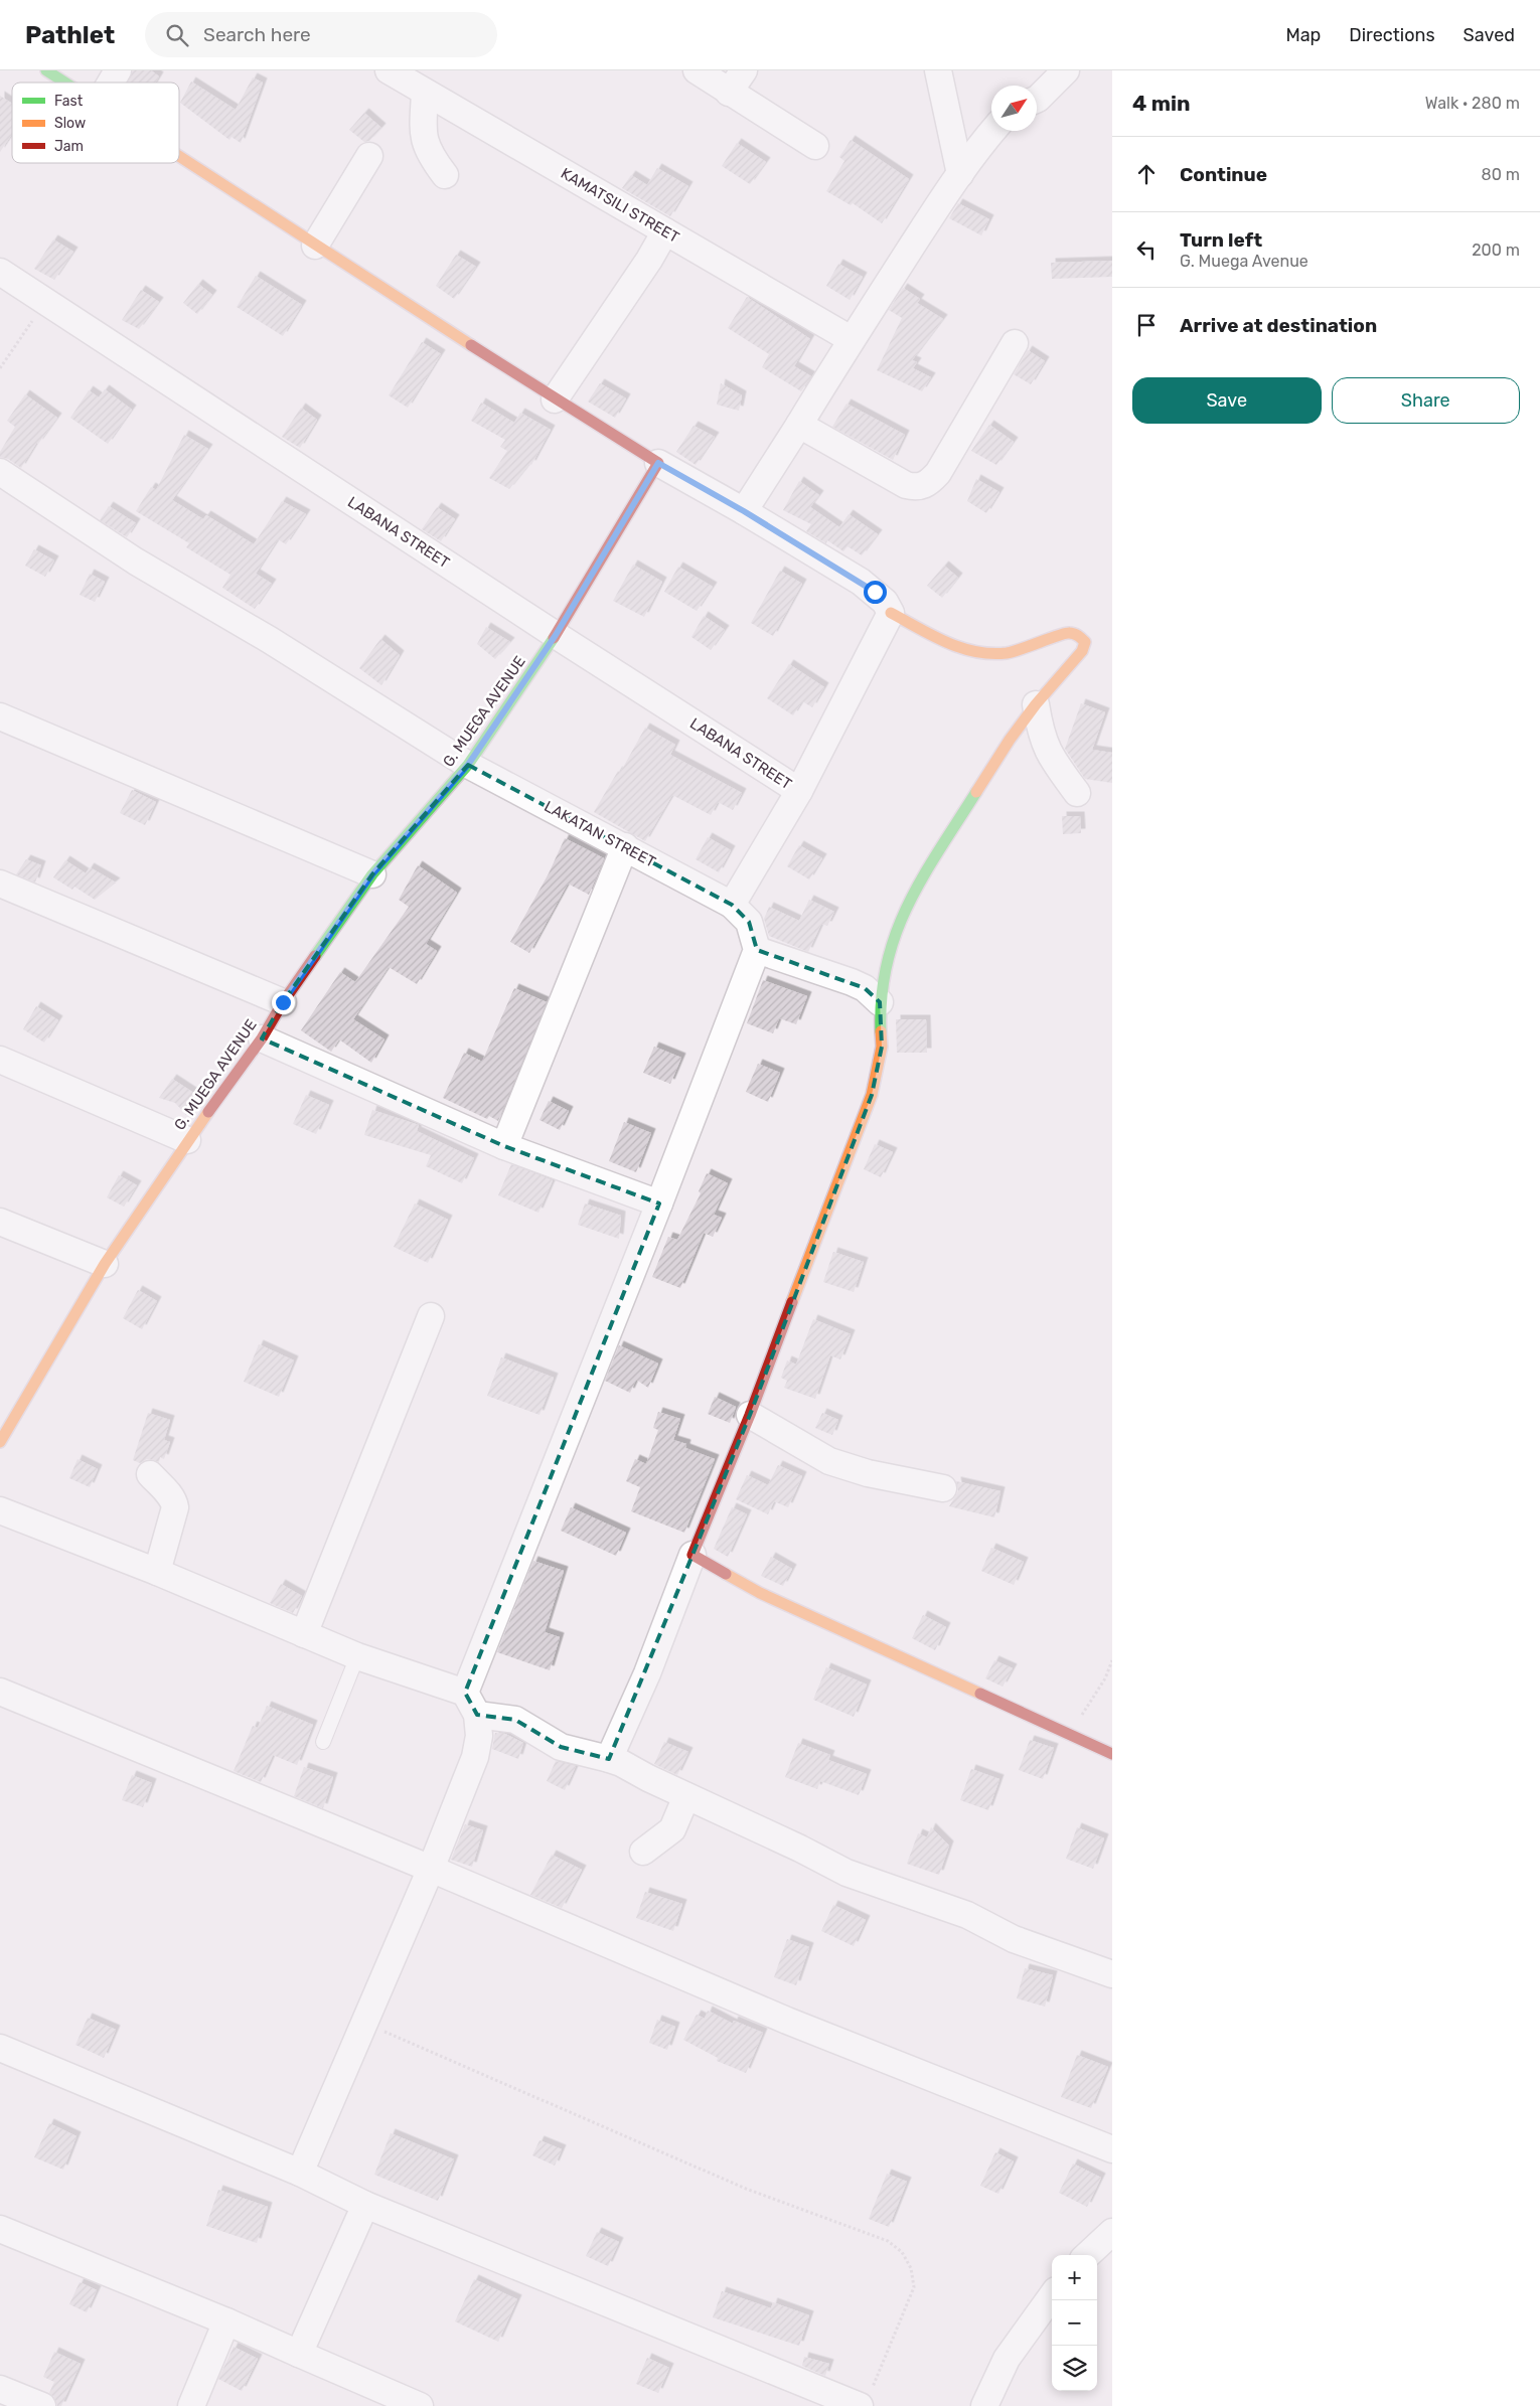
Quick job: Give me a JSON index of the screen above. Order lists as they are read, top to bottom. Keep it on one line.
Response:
{"streets":{"street":["KAMATSILI STREET","LABANA STREET","G. MUEGA AVENUE","LAKATAN STREET"]},"crossings":[["LABANA STREET","G. MUEGA AVENUE"],["G. MUEGA AVENUE","LAKATAN STREET"]],"legend":["Fast","Slow","Jam"],"north":"top right","page":{"header":"Pathlet","search":"Search here","nav":["Map","Directions","Saved"],"heading":["4 min","Walk · 280 m"],"list":[["Continue","80 m"],["Turn left","G. Muega Avenue","200 m"],"Arrive at destination"],"buttons":["Save","Share"],"map_buttons":["+","−"]}}
